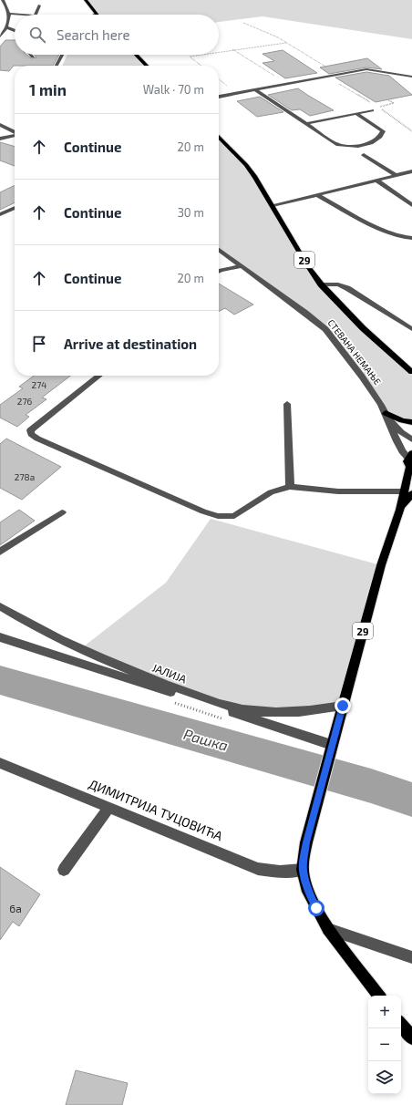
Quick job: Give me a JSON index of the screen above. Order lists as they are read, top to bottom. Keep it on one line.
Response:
{"streets":{"main road":["29"],"street":["СТЕВАНА НЕМАЊЕ","ЈАЛИЈА","ДИМИТРИЈА ТУЦОВИЋА"]},"crossings":[["29","ЈАЛИЈА"],["29","ДИМИТРИЈА ТУЦОВИЋА"]],"water":["Рашка"],"house_numbers":["274","276","278a","6a"],"page":{"search":"Search here","heading":["1 min","Walk · 70 m"],"list":[["Continue","20 m"],["Continue","30 m"],["Continue","20 m"],"Arrive at destination"],"map_buttons":["+","−"]}}
